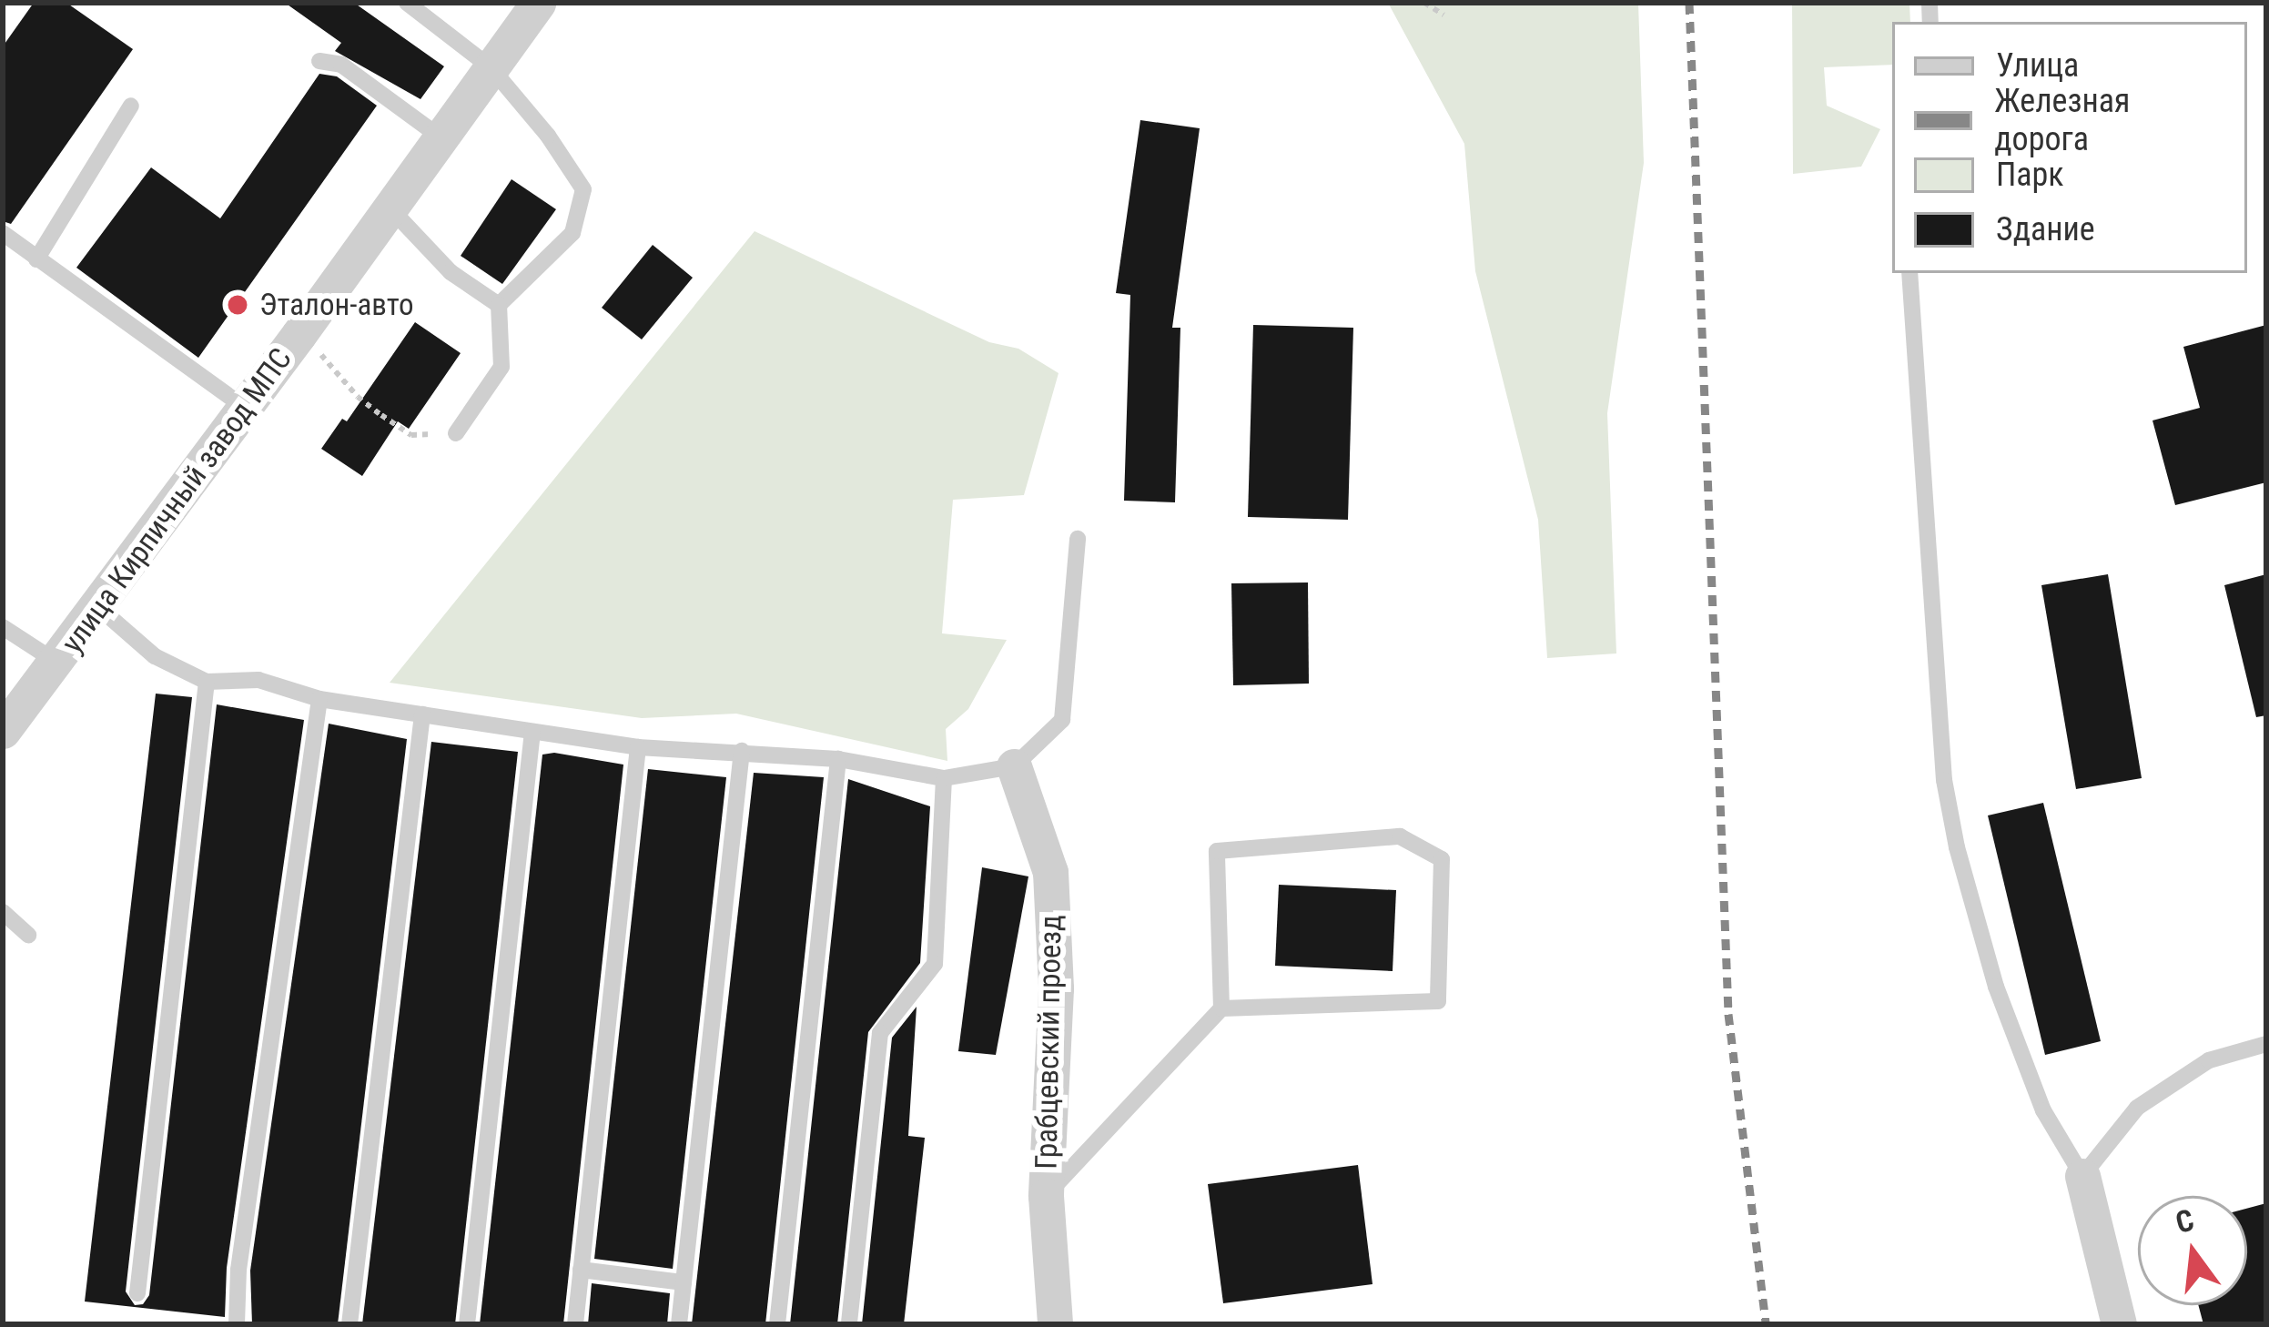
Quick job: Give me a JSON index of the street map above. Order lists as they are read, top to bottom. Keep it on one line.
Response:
{"streets":{"street":["улица Кирпичный завод МПС","Грабцевский проезд"]},"places":["Эталон-авто"],"legend":["Улица","Железная дорога","Парк","Здание"],"north":"top"}
